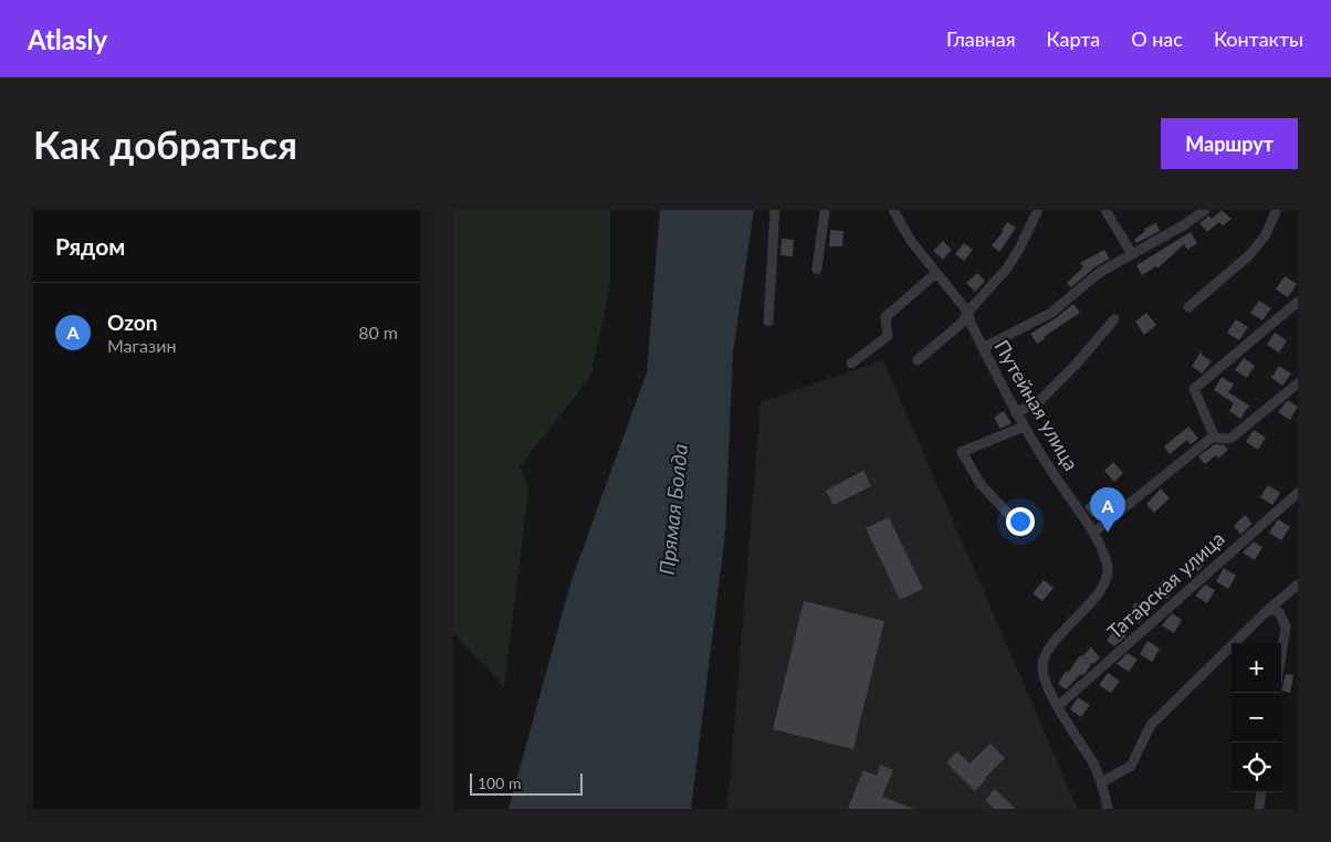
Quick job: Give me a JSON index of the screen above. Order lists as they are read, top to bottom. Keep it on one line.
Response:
{"streets":{"street":["Путейная улица","Татарская улица"]},"crossings":[["Путейная улица","Татарская улица"]],"water":["Прямая Болда"],"scale_bar":"100 m","page":{"header":"Atlasly","nav":["Главная","Карта","О нас","Контакты"],"buttons":"Маршрут","title":"Как добраться","heading":"Рядом","list":[{"mark":"A","name":"Ozon","note":"Магазин","value":"80 m"}],"pins":"A","map_buttons":["+","−"],"scale":"100 m"}}
